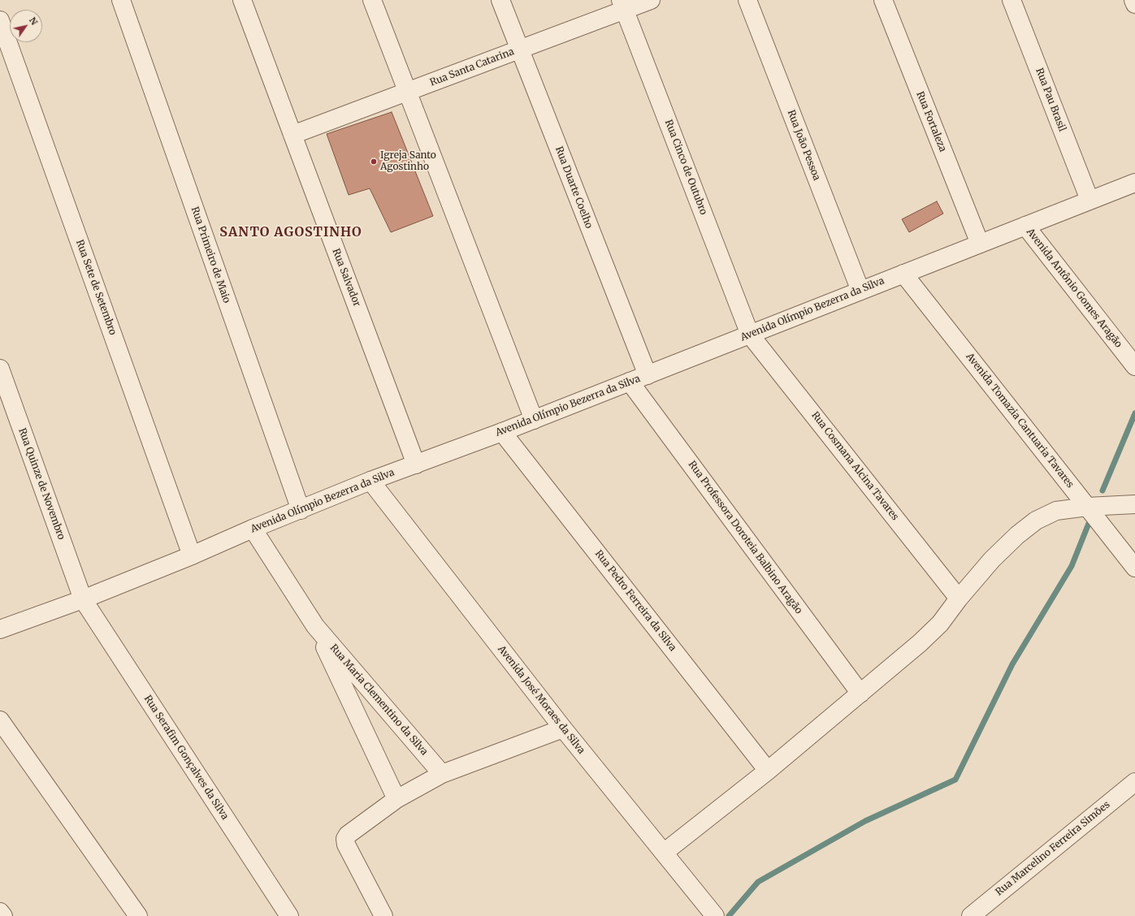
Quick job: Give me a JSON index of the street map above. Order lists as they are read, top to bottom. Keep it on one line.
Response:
{"streets":{"street":["Rua Santa Catarina","Rua Pau Brasil","Rua Fortaleza","Rua João Pessoa","Rua Cinco de Outubro","Rua Duarte Coelho","Rua Primeiro de Maio","Rua Salvador","Rua Sete de Setembro","Avenida Antônio Gomes Aragão","Avenida Olímpio Bezerra da Silva","Avenida Tomazia Cantuaria Tavares","Rua Cosmana Alcina Tavares","Rua Quinze de Novembro","Rua Professora Doroteia Balbino Aragão","Rua Pedro Ferreira da Silva","Rua Maria Clementino da Silva","Avenida José Moraes da Silva","Rua Serafim Gonçalves da Silva","Rua Marcelino Ferreira Simões"]},"crossings":[["Rua Santa Catarina","Rua Cinco de Outubro"],["Rua Santa Catarina","Rua Duarte Coelho"],["Rua Santa Catarina","Rua Salvador"],["Rua Pau Brasil","Avenida Olímpio Bezerra da Silva"],["Rua Fortaleza","Avenida Olímpio Bezerra da Silva"],["Rua João Pessoa","Avenida Olímpio Bezerra da Silva"],["Rua Cinco de Outubro","Avenida Olímpio Bezerra da Silva"],["Rua Cinco de Outubro","Rua Cosmana Alcina Tavares"],["Rua Duarte Coelho","Avenida Olímpio Bezerra da Silva"],["Rua Primeiro de Maio","Avenida Olímpio Bezerra da Silva"],["Rua Salvador","Avenida Olímpio Bezerra da Silva"],["Rua Sete de Setembro","Avenida Olímpio Bezerra da Silva"],["Avenida Antônio Gomes Aragão","Avenida Olímpio Bezerra da Silva"],["Avenida Olímpio Bezerra da Silva","Avenida Tomazia Cantuaria Tavares"],["Avenida Olímpio Bezerra da Silva","Rua Cosmana Alcina Tavares"],["Avenida Olímpio Bezerra da Silva","Rua Quinze de Novembro"],["Avenida Olímpio Bezerra da Silva","Rua Professora Doroteia Balbino Aragão"],["Avenida Olímpio Bezerra da Silva","Rua Pedro Ferreira da Silva"],["Avenida Olímpio Bezerra da Silva","Rua Maria Clementino da Silva"],["Avenida Olímpio Bezerra da Silva","Avenida José Moraes da Silva"],["Avenida Olímpio Bezerra da Silva","Rua Serafim Gonçalves da Silva"],["Rua Quinze de Novembro","Rua Serafim Gonçalves da Silva"]],"districts":["SANTO AGOSTINHO"],"places":["Igreja Santo Agostinho"],"north":"top right"}
